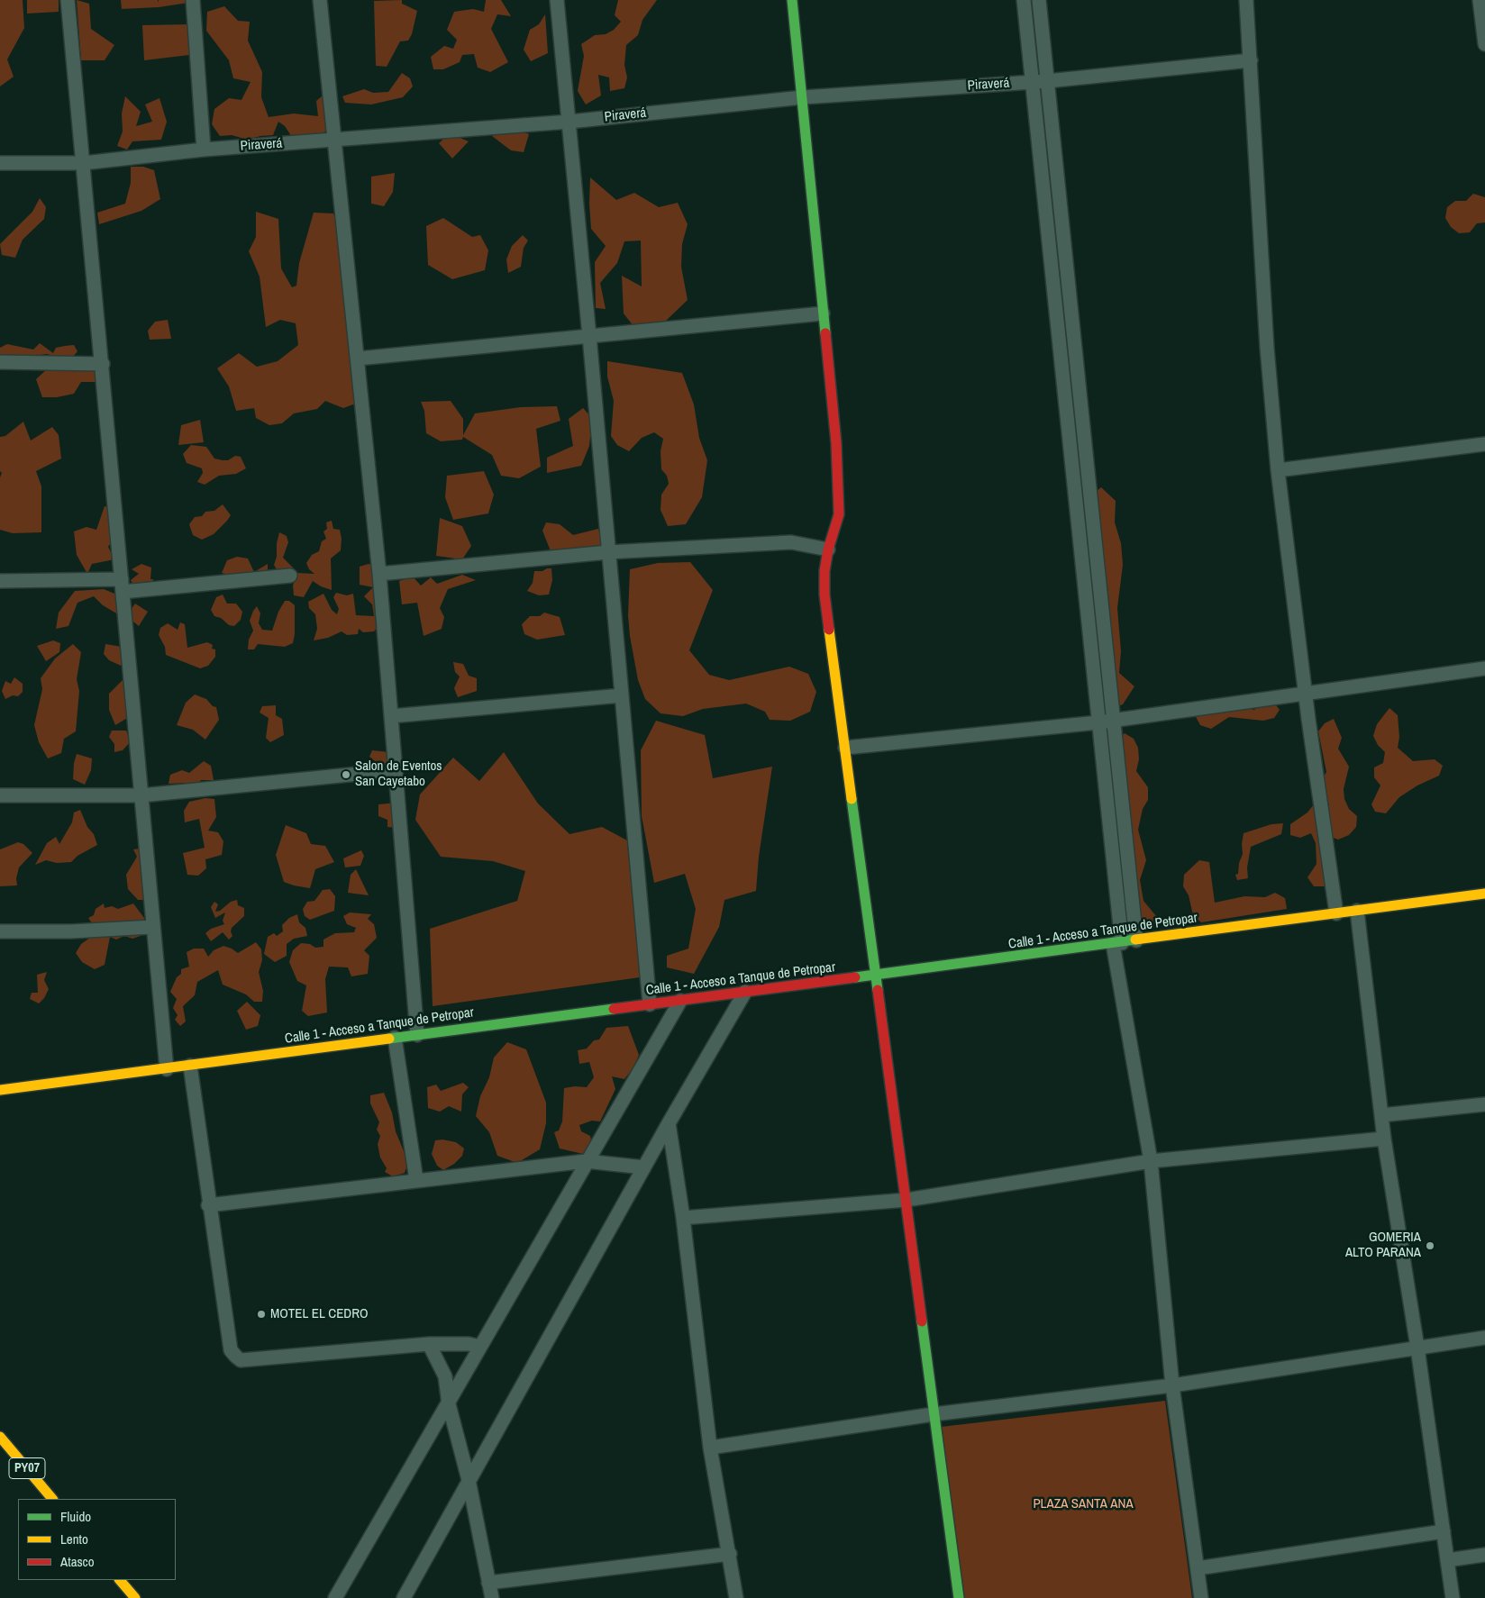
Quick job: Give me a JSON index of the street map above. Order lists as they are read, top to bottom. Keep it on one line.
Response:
{"streets":{"main road":["Calle 1 - Acceso a Tanque de Petropar","PY07"],"street":["Piraverá"]},"parks":["PLAZA SANTA ANA"],"places":["Salon de Eventos San Cayetabo","GOMERIA ALTO PARANA","MOTEL EL CEDRO"],"legend":["Fluido","Lento","Atasco"]}
